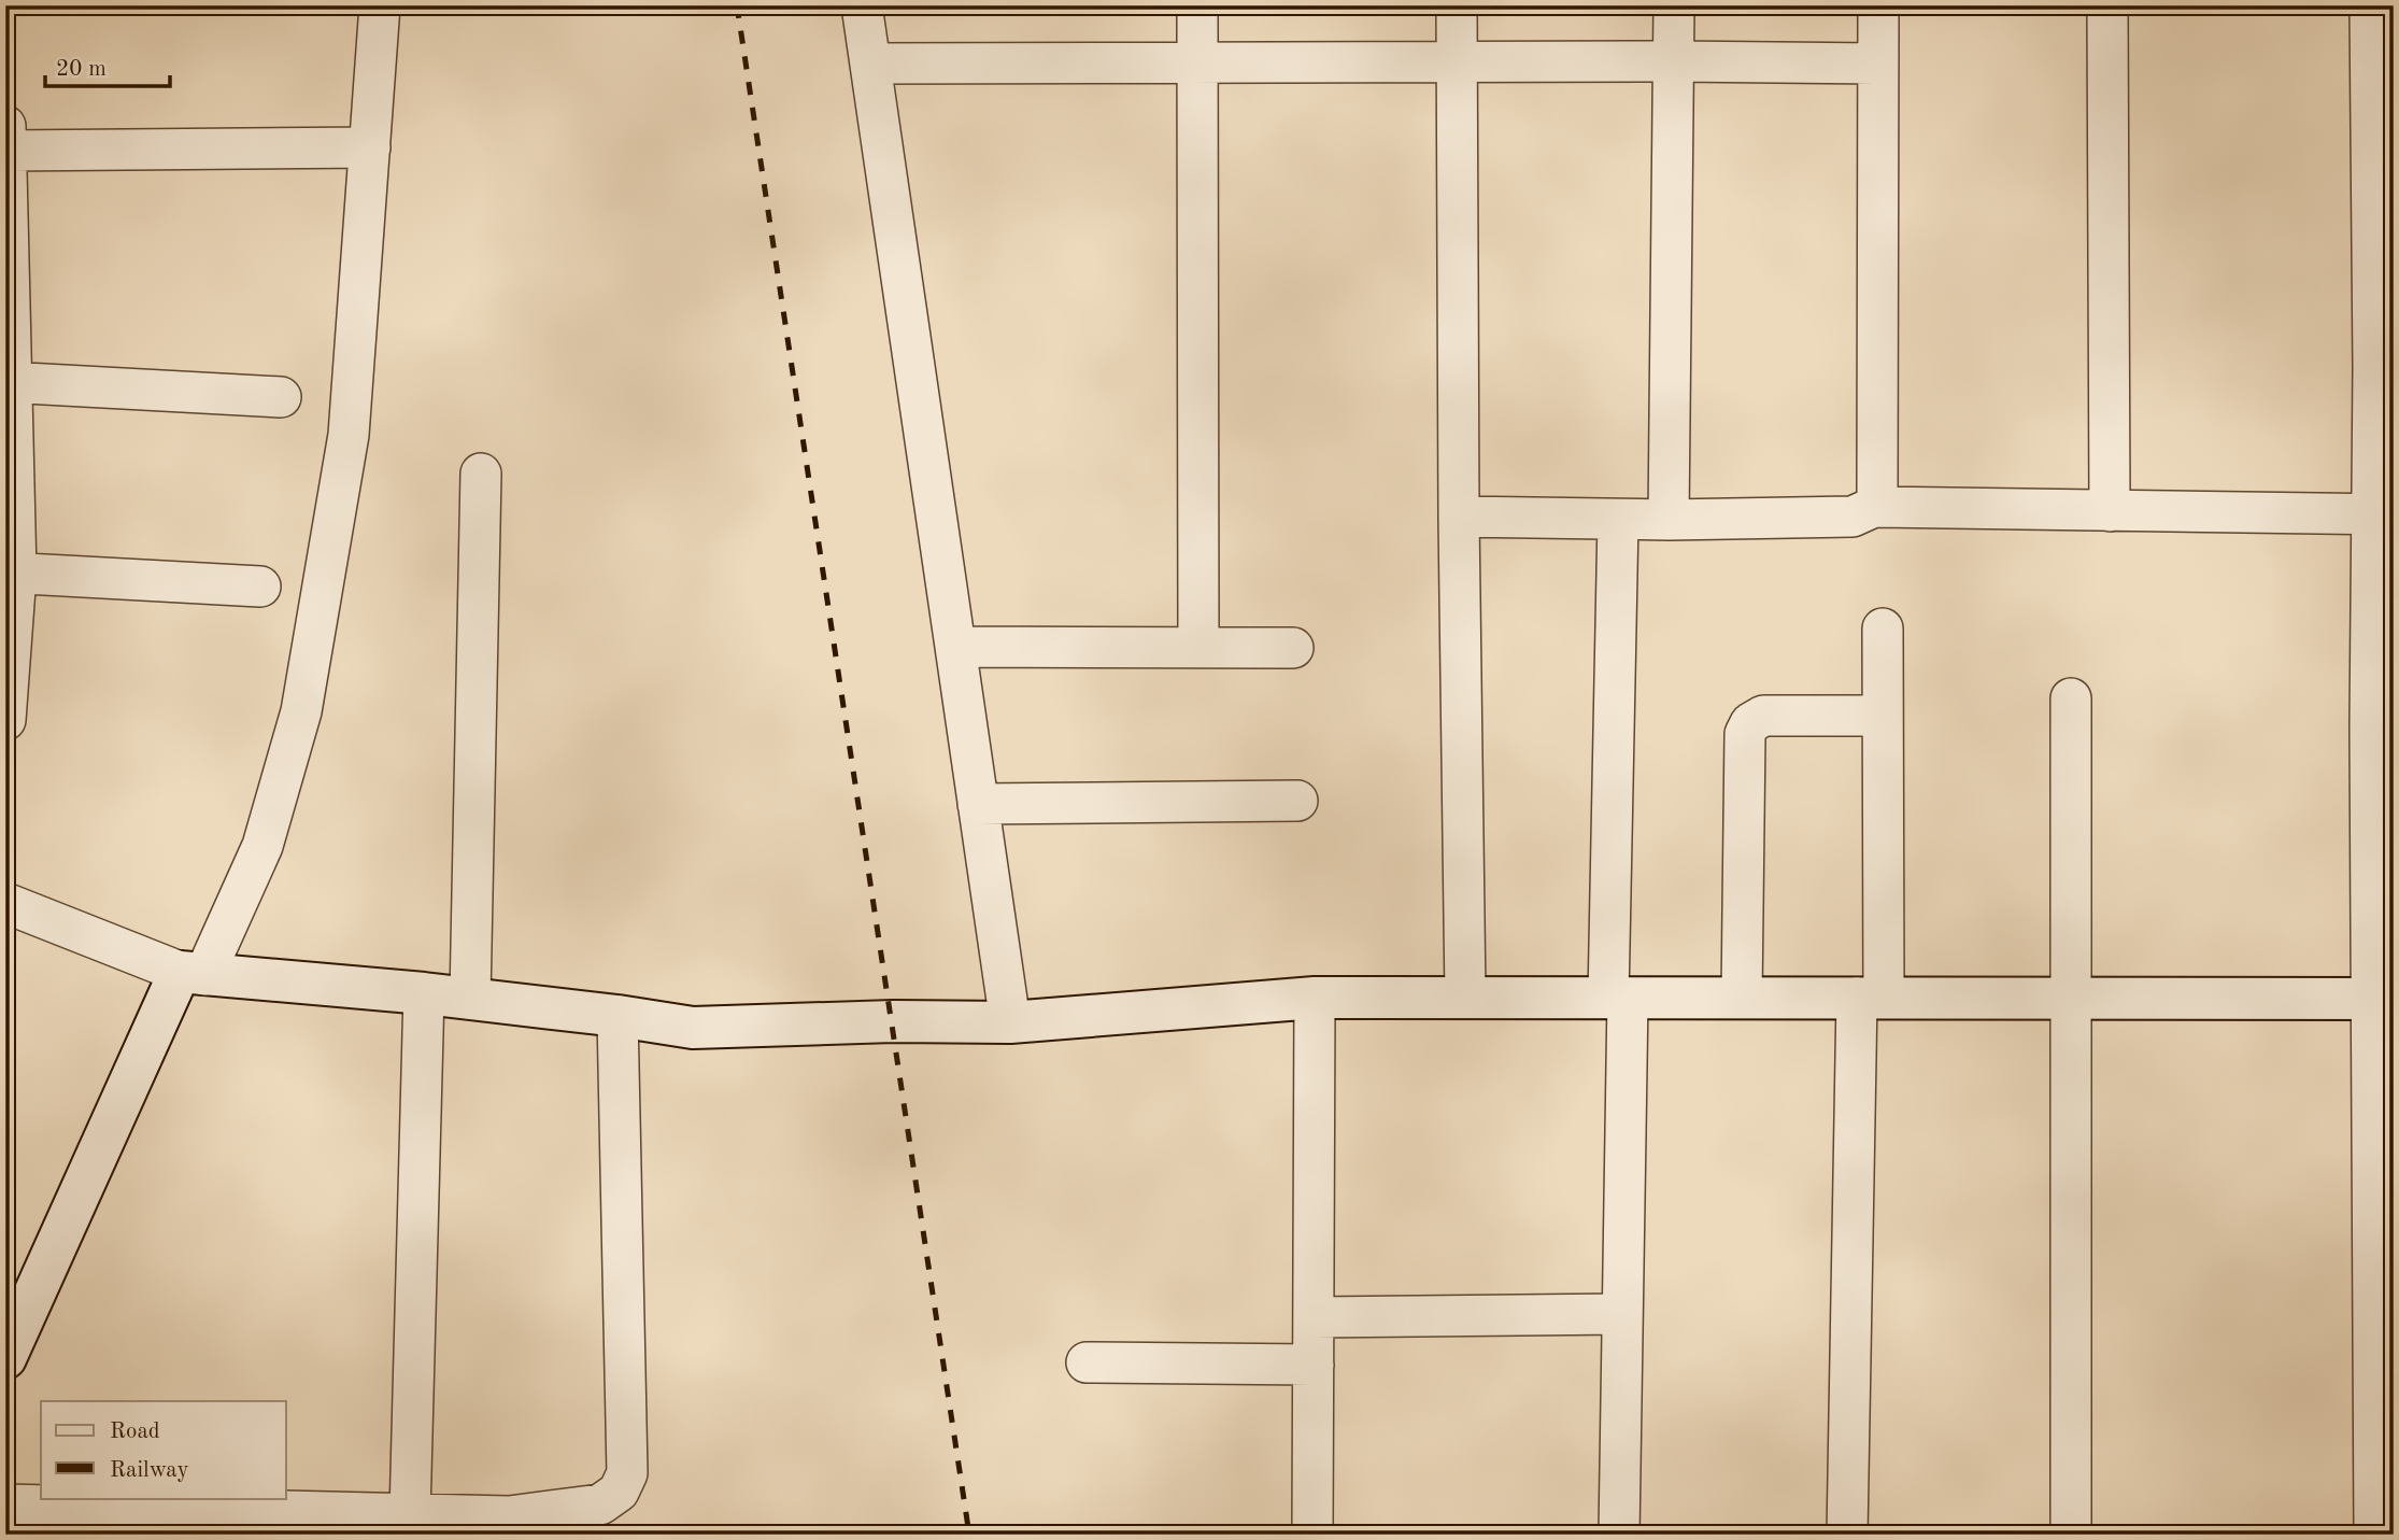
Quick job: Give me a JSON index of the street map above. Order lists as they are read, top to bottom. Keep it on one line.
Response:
{"legend":["Road","Railway"],"scale_bar":"20 m"}
